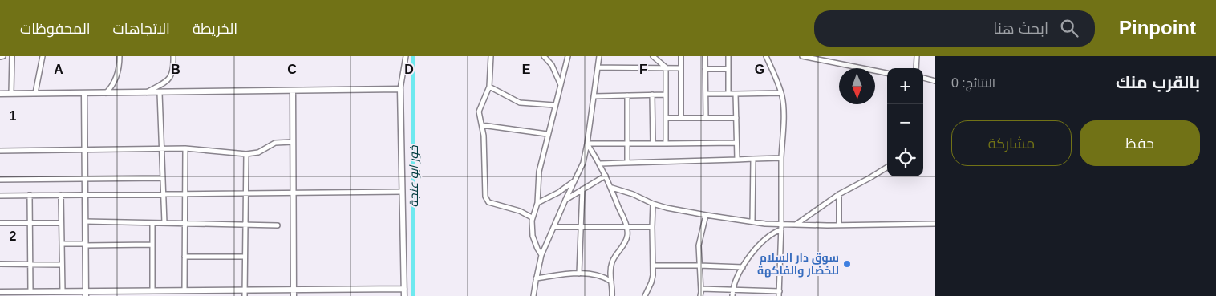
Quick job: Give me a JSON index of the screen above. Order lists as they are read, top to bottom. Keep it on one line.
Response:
{"water":["خور ابو عنجة"],"places":["سوق دار السلام للخضار والفاكهة"],"north":"bottom","page":{"header":"Pinpoint","search":"ابحث هنا","nav":["الخريطة","الاتجاهات","المحفوظات"],"heading":["بالقرب منك","النتائج: 0"],"map_buttons":["+","−"],"buttons":["حفظ","مشاركة"]},"grid":{"columns":["A","B","C","D","E","F","G"],"rows":["1","2"]}}
